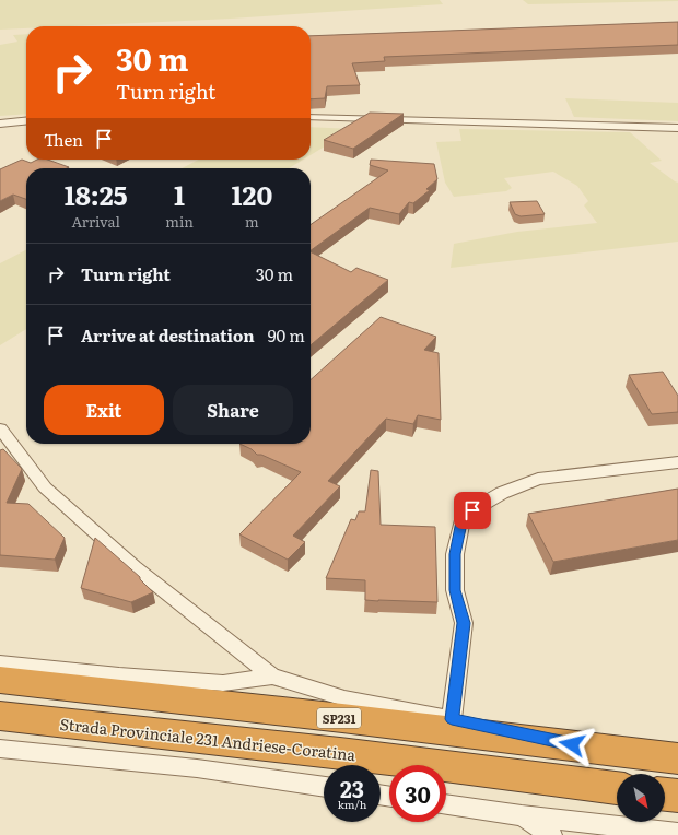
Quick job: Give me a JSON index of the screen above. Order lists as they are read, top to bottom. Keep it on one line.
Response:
{"streets":{"highway":["SP231","Strada Provinciale 231 Andriese-Coratina"]},"north":"bottom right","page":{"turn":["30 m","Turn right"],"then":"Then","eta":["18:25","Arrival","1","min","120","m"],"list":[{"name":"Turn right","value":"30 m"},{"name":"Arrive at destination","value":"90 m"}],"buttons":["Exit","Share"],"speed":"23 km/h","limit":"30"}}
